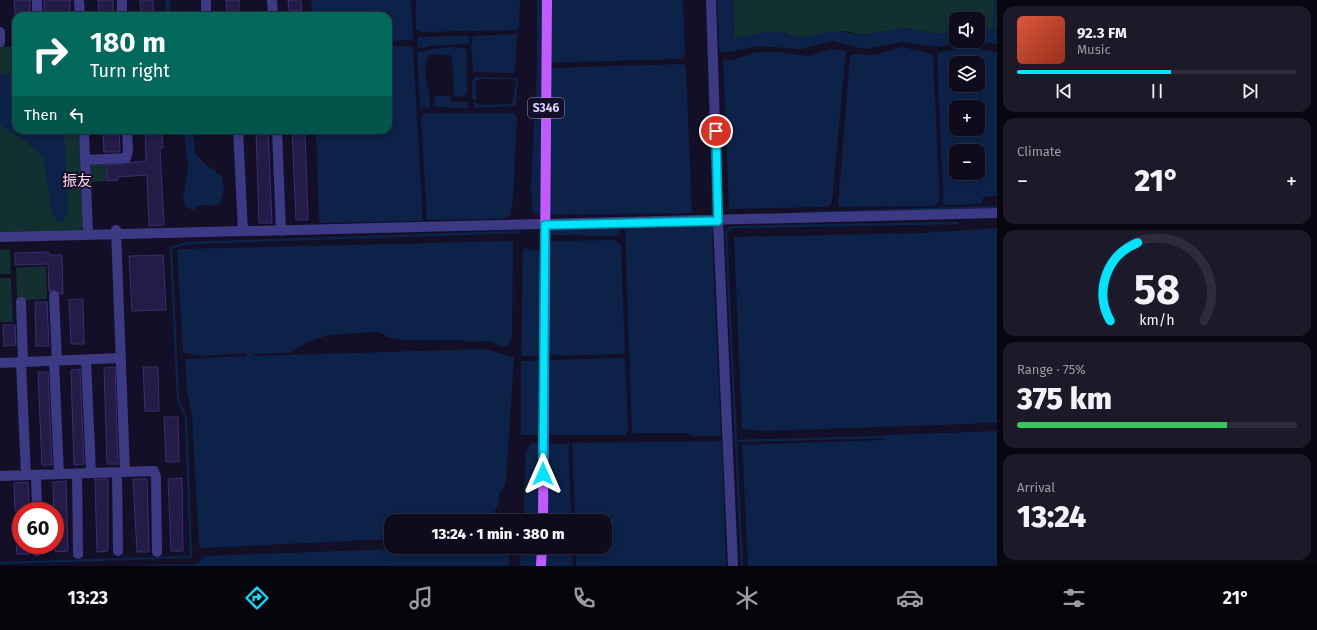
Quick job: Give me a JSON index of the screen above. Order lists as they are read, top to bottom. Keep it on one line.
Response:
{"streets":{"main road":["S346"]},"districts":["振友"],"page":{"map_buttons":["+","−"],"turn":["180 m","Turn right"],"song":["92.3 FM","Music"],"then":"Then","tile":["Climate",["Range · 75%","375 km"],["Arrival","13:24"]],"heat":["−","21°","+"],"limit":"60","trip":"13:24 · 1 min · 380 m","tabs":["13:23","21°"],"gauge":["58","km/h"]}}
